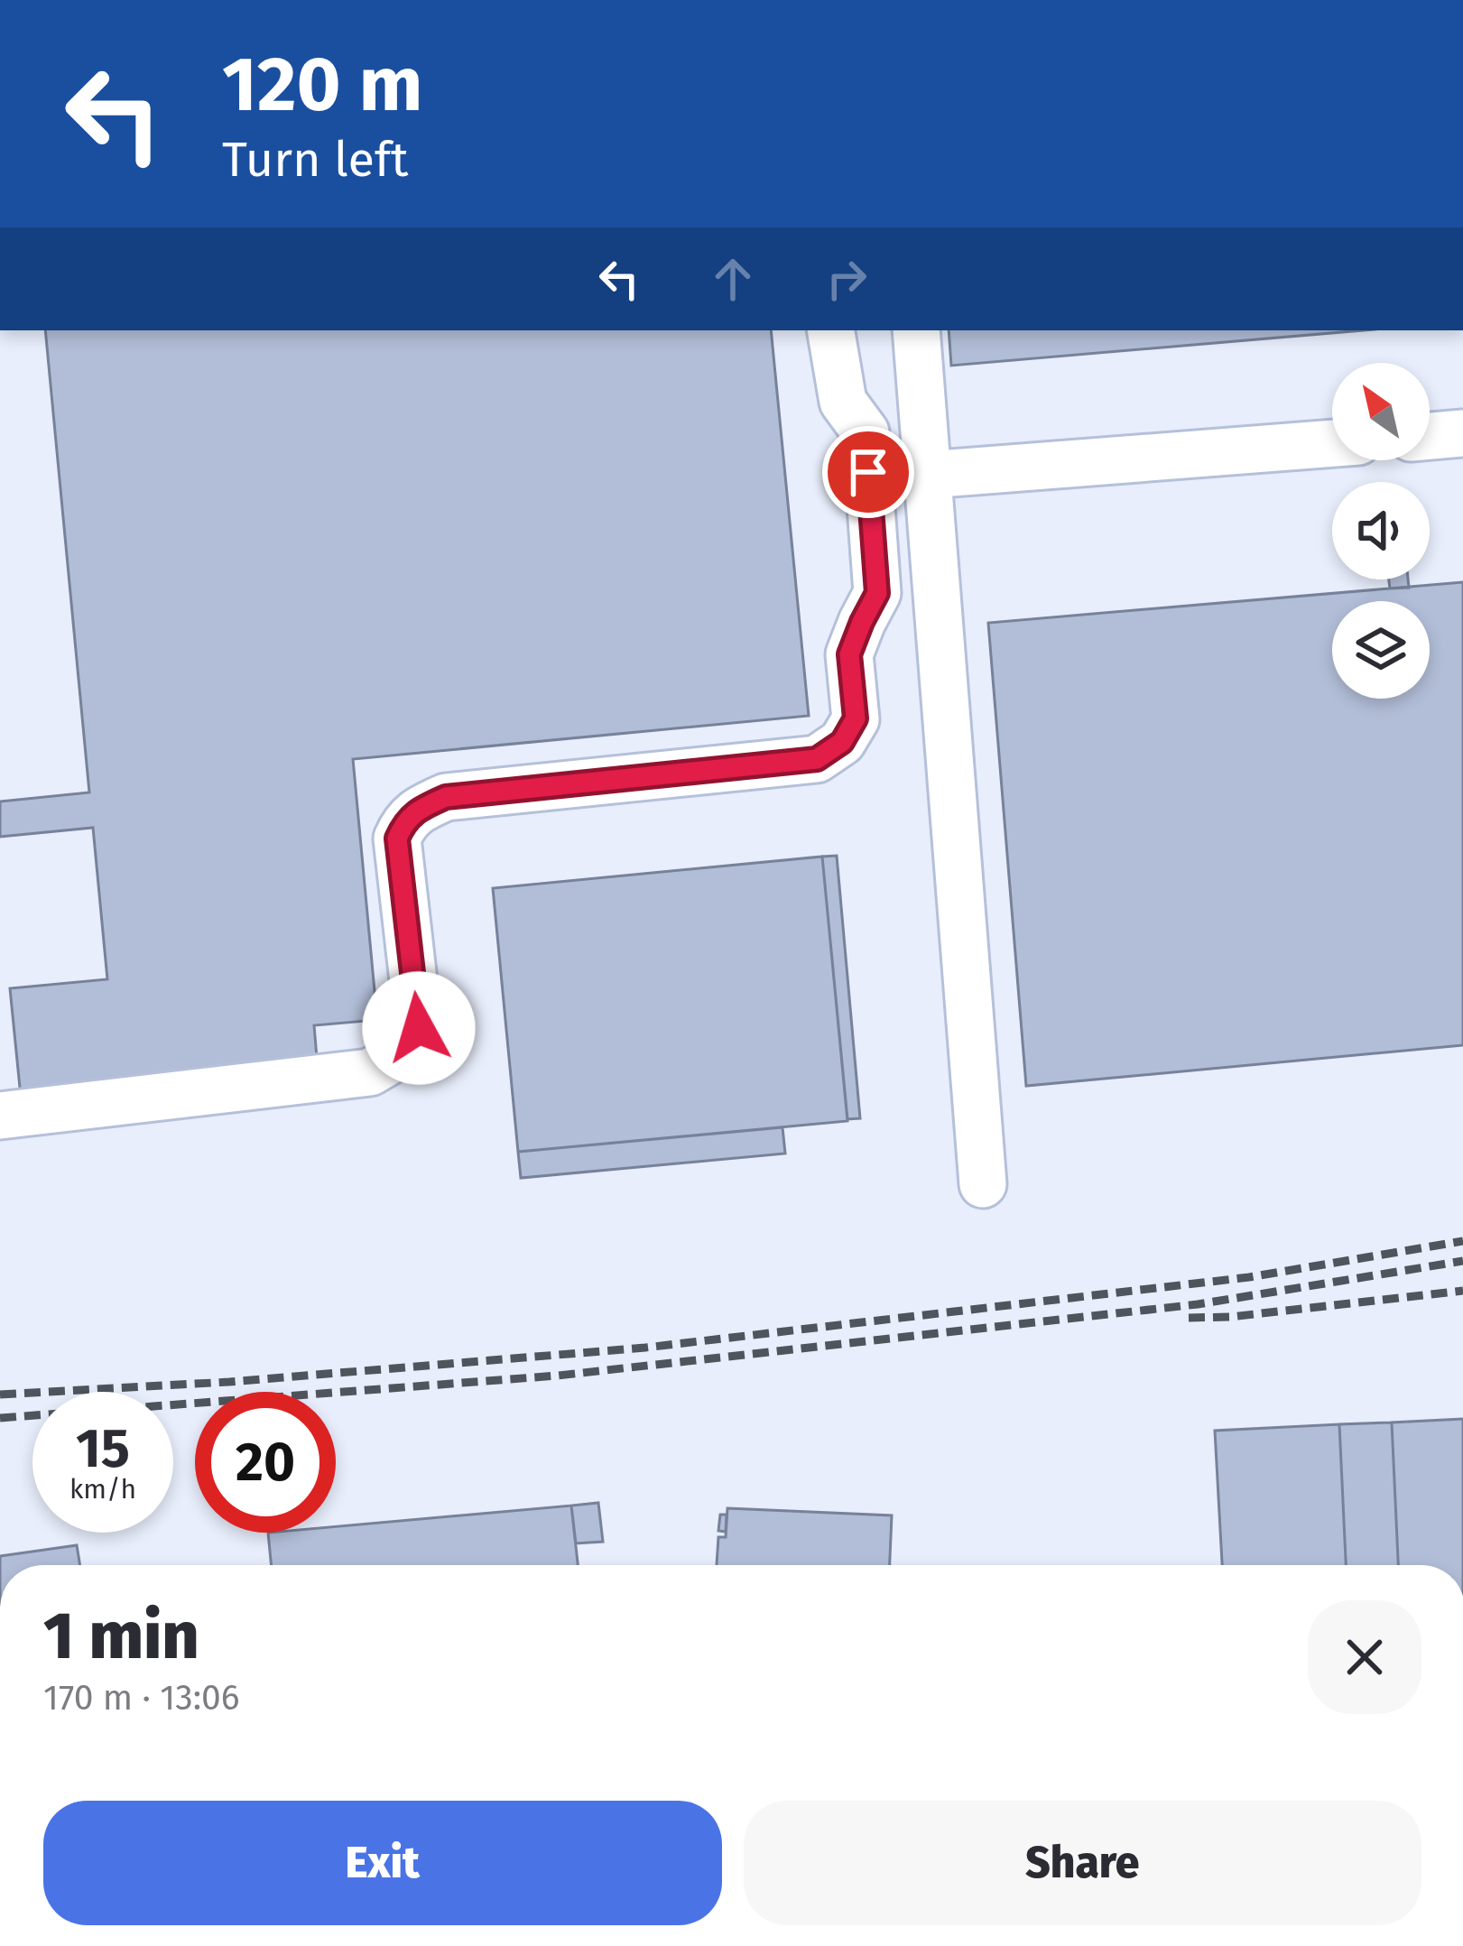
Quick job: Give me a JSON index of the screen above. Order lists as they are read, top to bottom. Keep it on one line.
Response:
{"north":"top left","page":{"turn":["120 m","Turn left"],"speed":"15 km/h","limit":"20","heading":["1 min","170 m · 13:06"],"buttons":["Exit","Share"]}}
